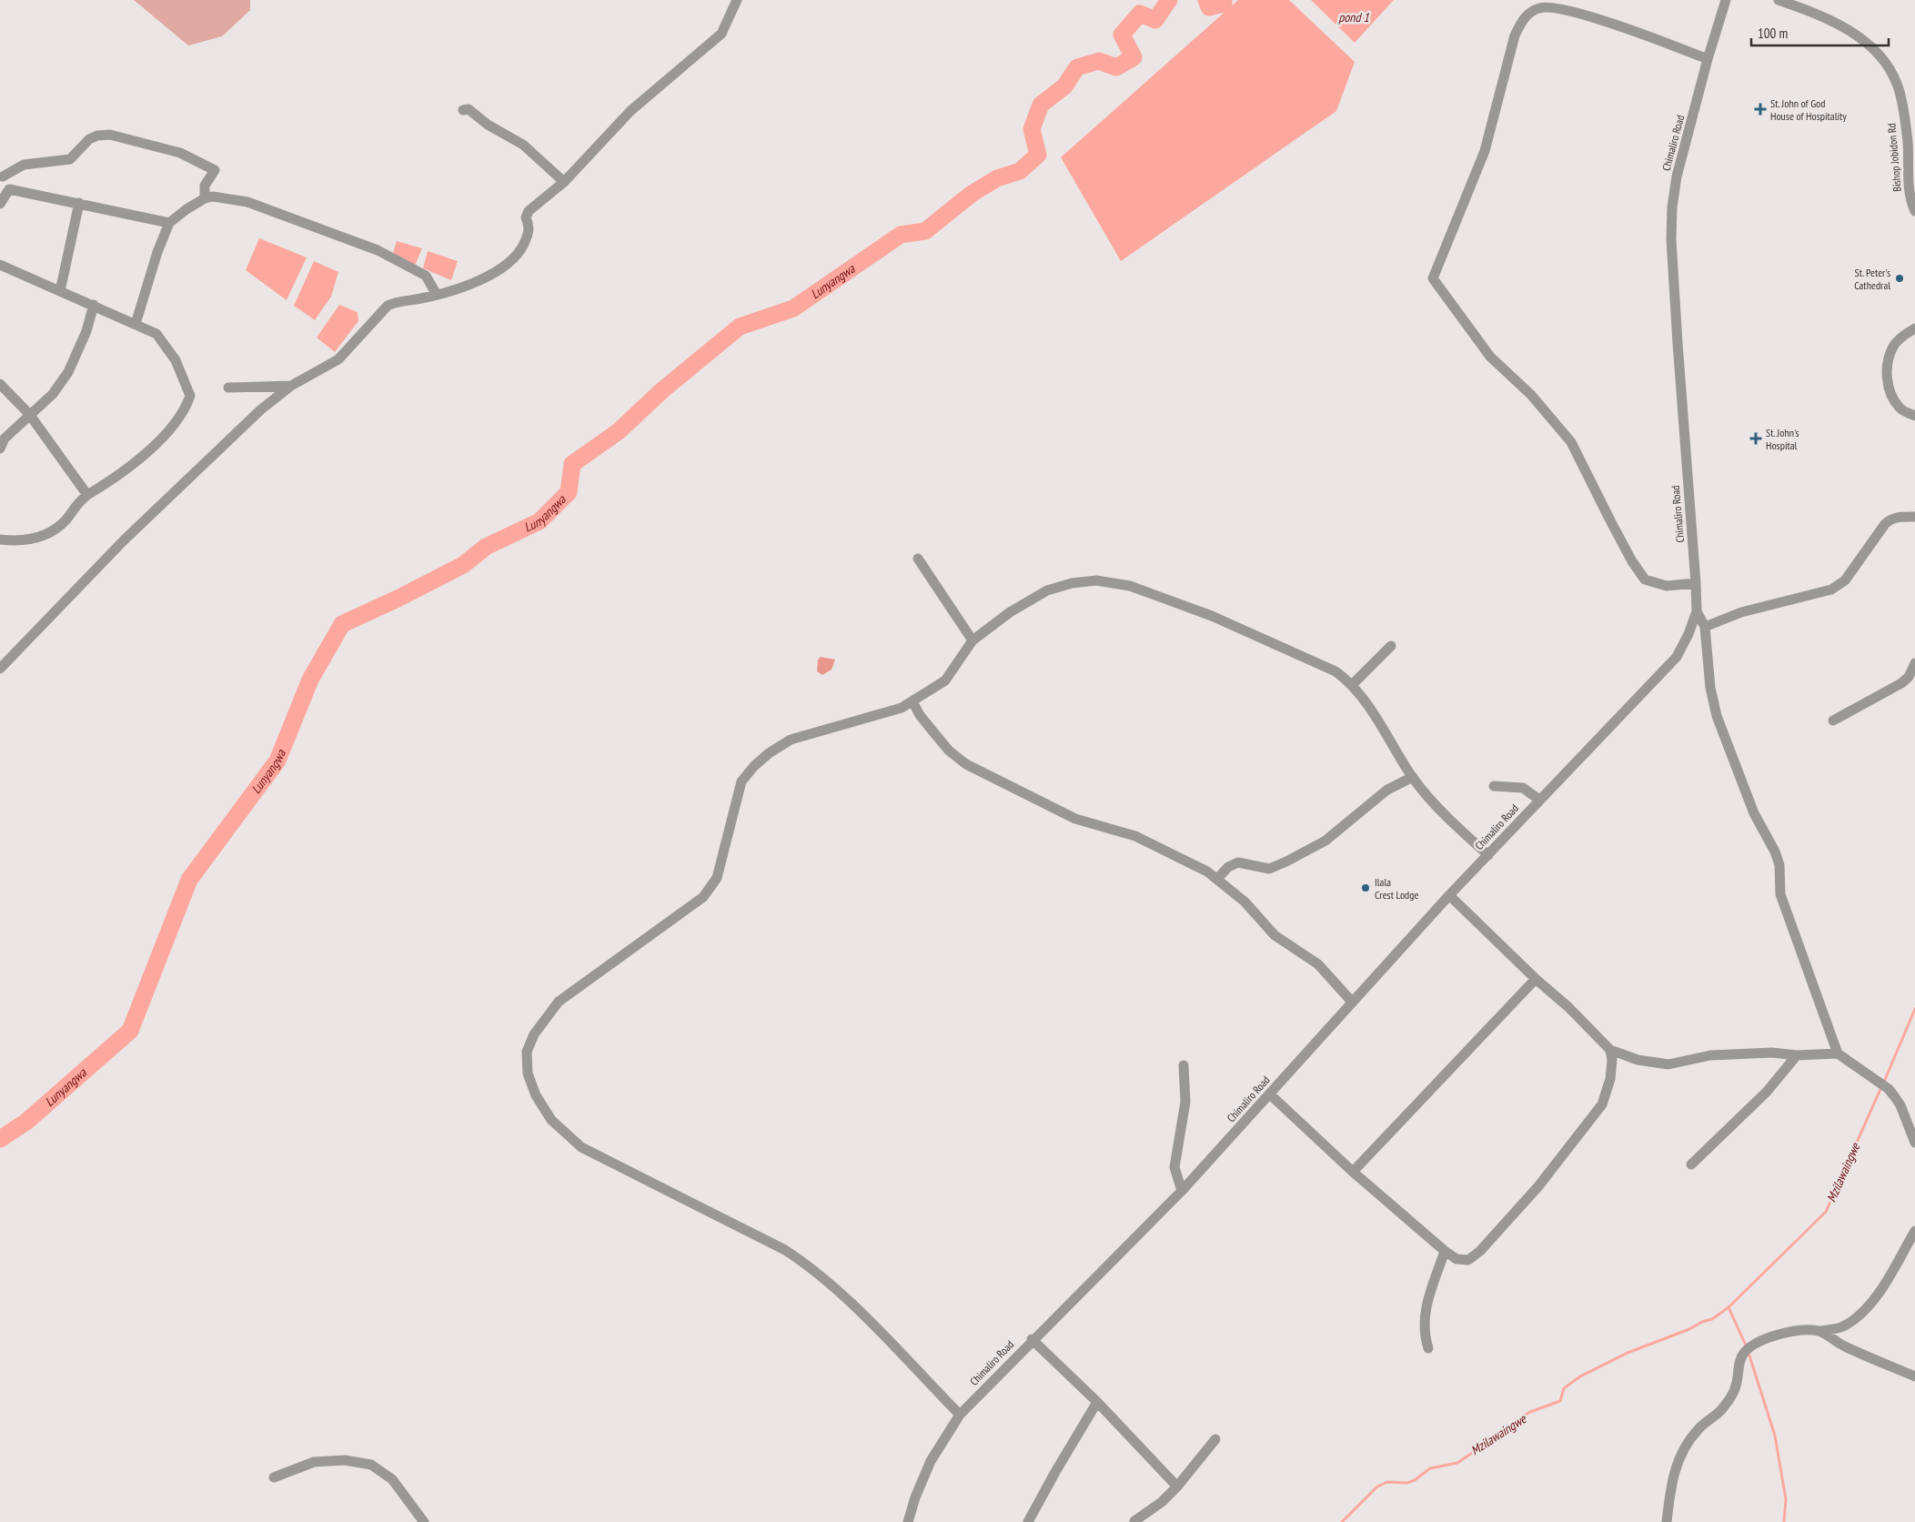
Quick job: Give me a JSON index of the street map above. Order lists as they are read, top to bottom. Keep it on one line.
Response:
{"streets":{"street":["Chimaliro Road","Bishop Jobidon Rd"]},"water":["pond 1","Lunyangwa","Mzilawaingwe"],"places":{"health":["St. John of God House of Hospitality","St. John's Hospital"],"other":["St. Peter's Cathedral","Ilala Crest Lodge"]},"scale_bar":"100 m"}
